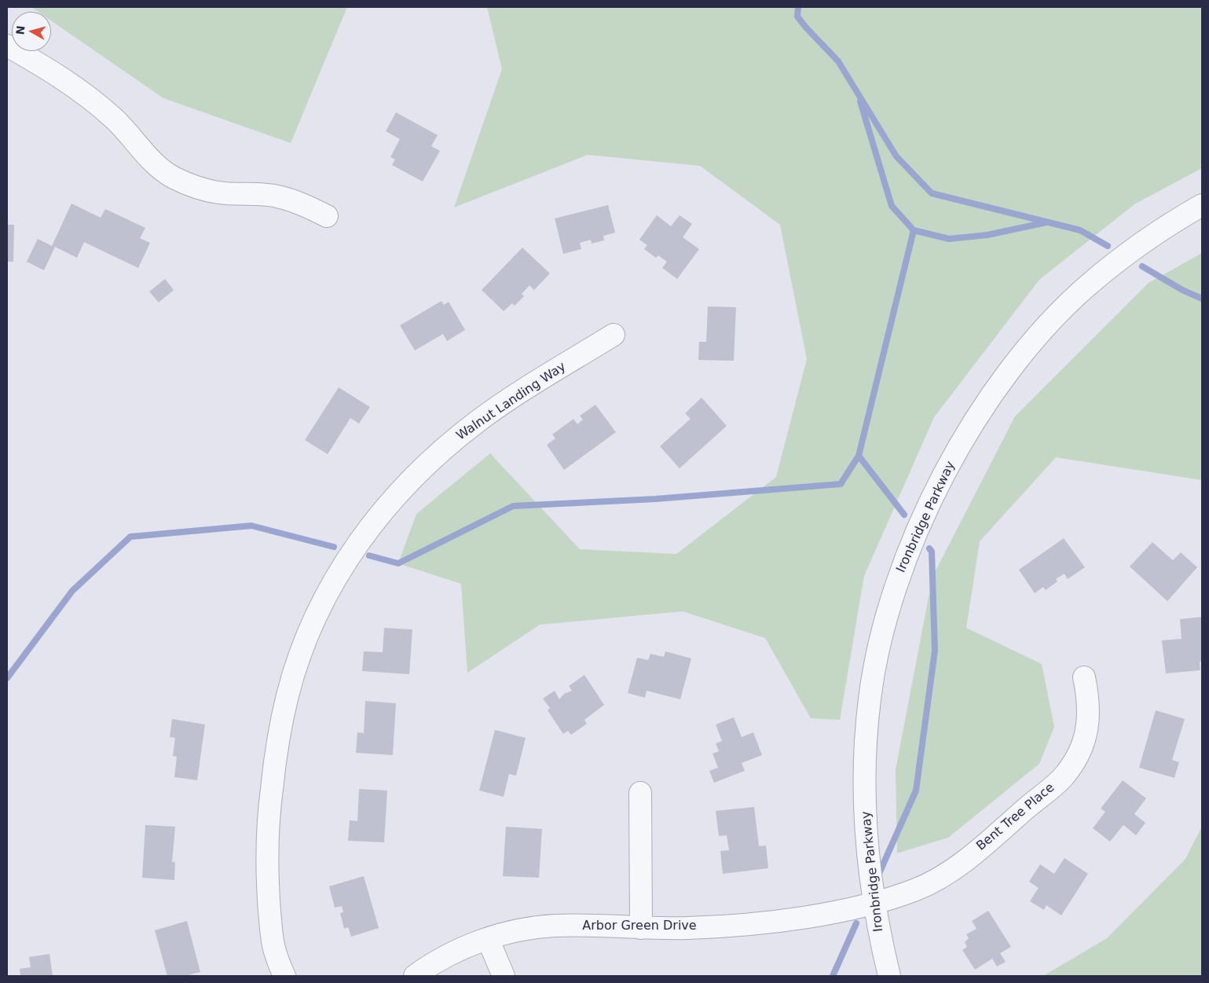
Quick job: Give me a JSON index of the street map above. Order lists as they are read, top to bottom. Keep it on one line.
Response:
{"streets":{"street":["Walnut Landing Way","Ironbridge Parkway","Bent Tree Place","Arbor Green Drive"]},"crossings":[["Ironbridge Parkway","Bent Tree Place"],["Ironbridge Parkway","Arbor Green Drive"],["Bent Tree Place","Arbor Green Drive"]],"north":"left"}
